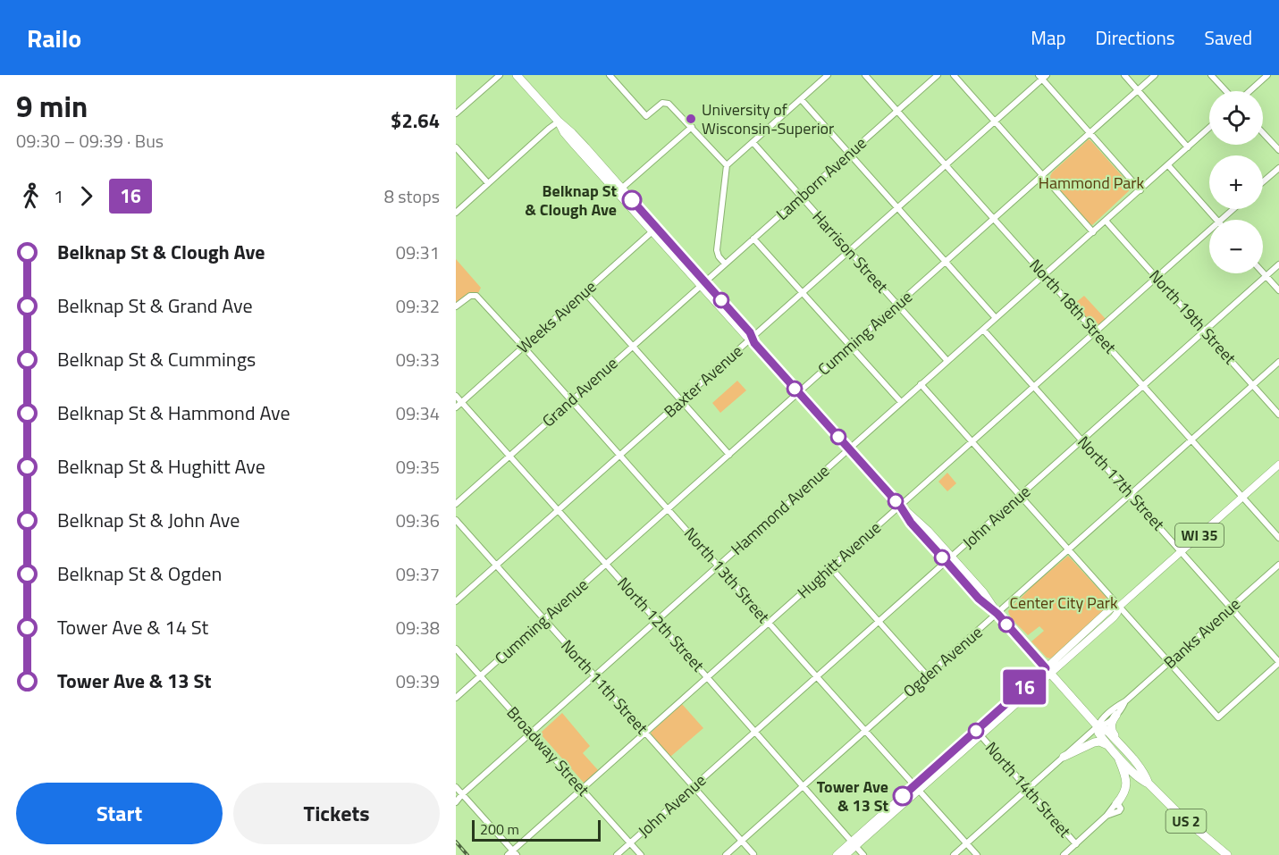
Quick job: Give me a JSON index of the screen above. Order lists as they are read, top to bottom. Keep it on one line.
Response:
{"streets":{"highway":["US 2"],"main road":["WI 35"],"street":["Lamborn Avenue","Harrison Street","North 18th Street","Weeks Avenue","North 19th Street","Cumming Avenue","Baxter Avenue","Grand Avenue","North 17th Street","Hammond Avenue","John Avenue","Hughitt Avenue","North 13th Street","North 12th Street","Banks Avenue","Ogden Avenue","North 11th Street","Broadway Street","North 14th Street"]},"crossings":[["Lamborn Avenue","Harrison Street"],["Lamborn Avenue","North 18th Street"],["Lamborn Avenue","Grand Avenue"],["Lamborn Avenue","US 2"],["Harrison Street","Cumming Avenue"],["Harrison Street","Baxter Avenue"],["Harrison Street","Hammond Avenue"],["North 18th Street","Cumming Avenue"],["North 18th Street","Baxter Avenue"],["North 18th Street","Hammond Avenue"],["North 18th Street","John Avenue"],["North 18th Street","WI 35"],["North 18th Street","Hughitt Avenue"],["North 18th Street","Ogden Avenue"],["Weeks Avenue","North 13th Street"],["Weeks Avenue","North 12th Street"],["Weeks Avenue","US 2"],["North 19th Street","Hammond Avenue"],["North 19th Street","John Avenue"],["North 19th Street","Hughitt Avenue"],["North 19th Street","Ogden Avenue"],["Cumming Avenue","North 13th Street"],["Cumming Avenue","North 12th Street"],["Cumming Avenue","North 11th Street"],["Cumming Avenue","Broadway Street"],["Cumming Avenue","US 2"],["Baxter Avenue","North 13th Street"],["Baxter Avenue","North 12th Street"],["Baxter Avenue","North 11th Street"],["Baxter Avenue","US 2"],["Grand Avenue","North 13th Street"],["Grand Avenue","North 12th Street"],["Grand Avenue","US 2"],["North 17th Street","Hammond Avenue"],["North 17th Street","John Avenue"],["North 17th Street","WI 35"],["North 17th Street","Hughitt Avenue"],["North 17th Street","Banks Avenue"],["North 17th Street","Ogden Avenue"],["Hammond Avenue","North 13th Street"],["Hammond Avenue","North 12th Street"],["Hammond Avenue","North 11th Street"],["Hammond Avenue","Broadway Street"],["Hammond Avenue","US 2"],["John Avenue","North 13th Street"],["John Avenue","North 12th Street"],["John Avenue","North 11th Street"],["John Avenue","Broadway Street"],["John Avenue","US 2"],["WI 35","North 13th Street"],["WI 35","North 12th Street"],["WI 35","North 14th Street"],["WI 35","US 2"],["Hughitt Avenue","North 13th Street"],["Hughitt Avenue","North 12th Street"],["Hughitt Avenue","North 11th Street"],["Hughitt Avenue","Broadway Street"],["Hughitt Avenue","US 2"],["North 13th Street","Banks Avenue"],["North 13th Street","Ogden Avenue"],["North 12th Street","Ogden Avenue"],["Banks Avenue","North 14th Street"],["Banks Avenue","US 2"],["Ogden Avenue","North 11th Street"],["Ogden Avenue","US 2"]],"parks":["Hammond Park","Center City Park"],"places":["University of Wisconsin-Superior","Belknap St & Clough Ave","Tower Ave & 13 St"],"lines":["bus line 16"],"scale_bar":"200 m","page":{"header":"Railo","nav":["Map","Directions","Saved"],"heading":["9 min","09:30 – 09:39 · Bus","$2.64"],"on_map":"16","map_buttons":["+","−"],"legs":["1","16","8 stops"],"list":[{"name":"Belknap St & Clough Ave","value":"09:31"},{"name":"Belknap St & Grand Ave","value":"09:32"},{"name":"Belknap St & Cummings","value":"09:33"},{"name":"Belknap St & Hammond Ave","value":"09:34"},{"name":"Belknap St & Hughitt Ave","value":"09:35"},{"name":"Belknap St & John Ave","value":"09:36"},{"name":"Belknap St & Ogden","value":"09:37"},{"name":"Tower Ave & 14 St","value":"09:38"},{"name":"Tower Ave & 13 St","value":"09:39"}],"buttons":["Start","Tickets"],"scale":"200 m"}}
